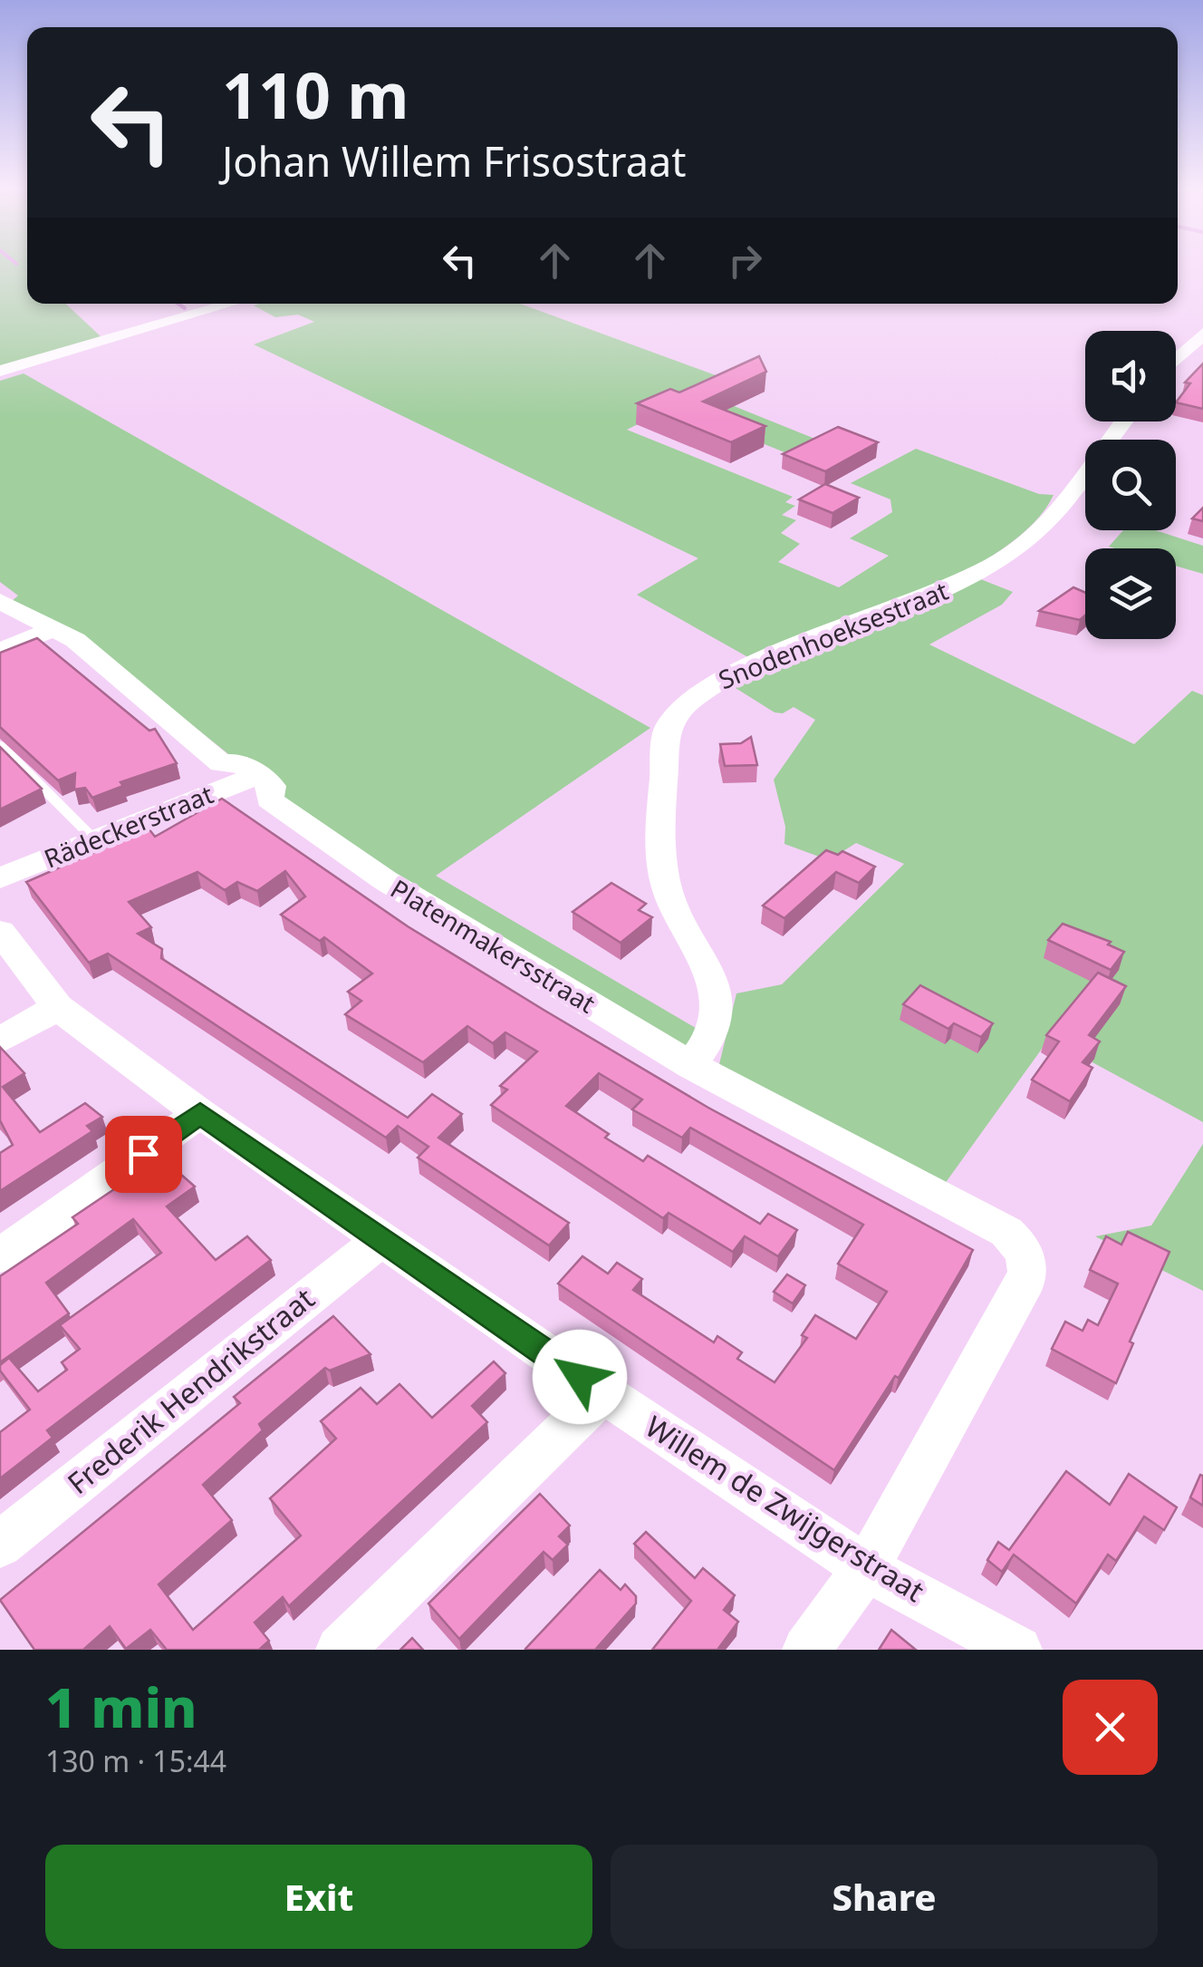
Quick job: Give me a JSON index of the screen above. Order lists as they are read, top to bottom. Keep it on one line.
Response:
{"streets":{"street":["Snodenhoeksestraat","Rädeckerstraat","Platenmakersstraat","Frederik Hendrikstraat","Willem de Zwijgerstraat"]},"crossings":[["Snodenhoeksestraat","Platenmakersstraat"],["Rädeckerstraat","Platenmakersstraat"],["Platenmakersstraat","Willem de Zwijgerstraat"],["Frederik Hendrikstraat","Willem de Zwijgerstraat"]],"page":{"turn":["110 m","Johan Willem Frisostraat"],"heading":["1 min","130 m · 15:44"],"buttons":["Exit","Share"]}}
